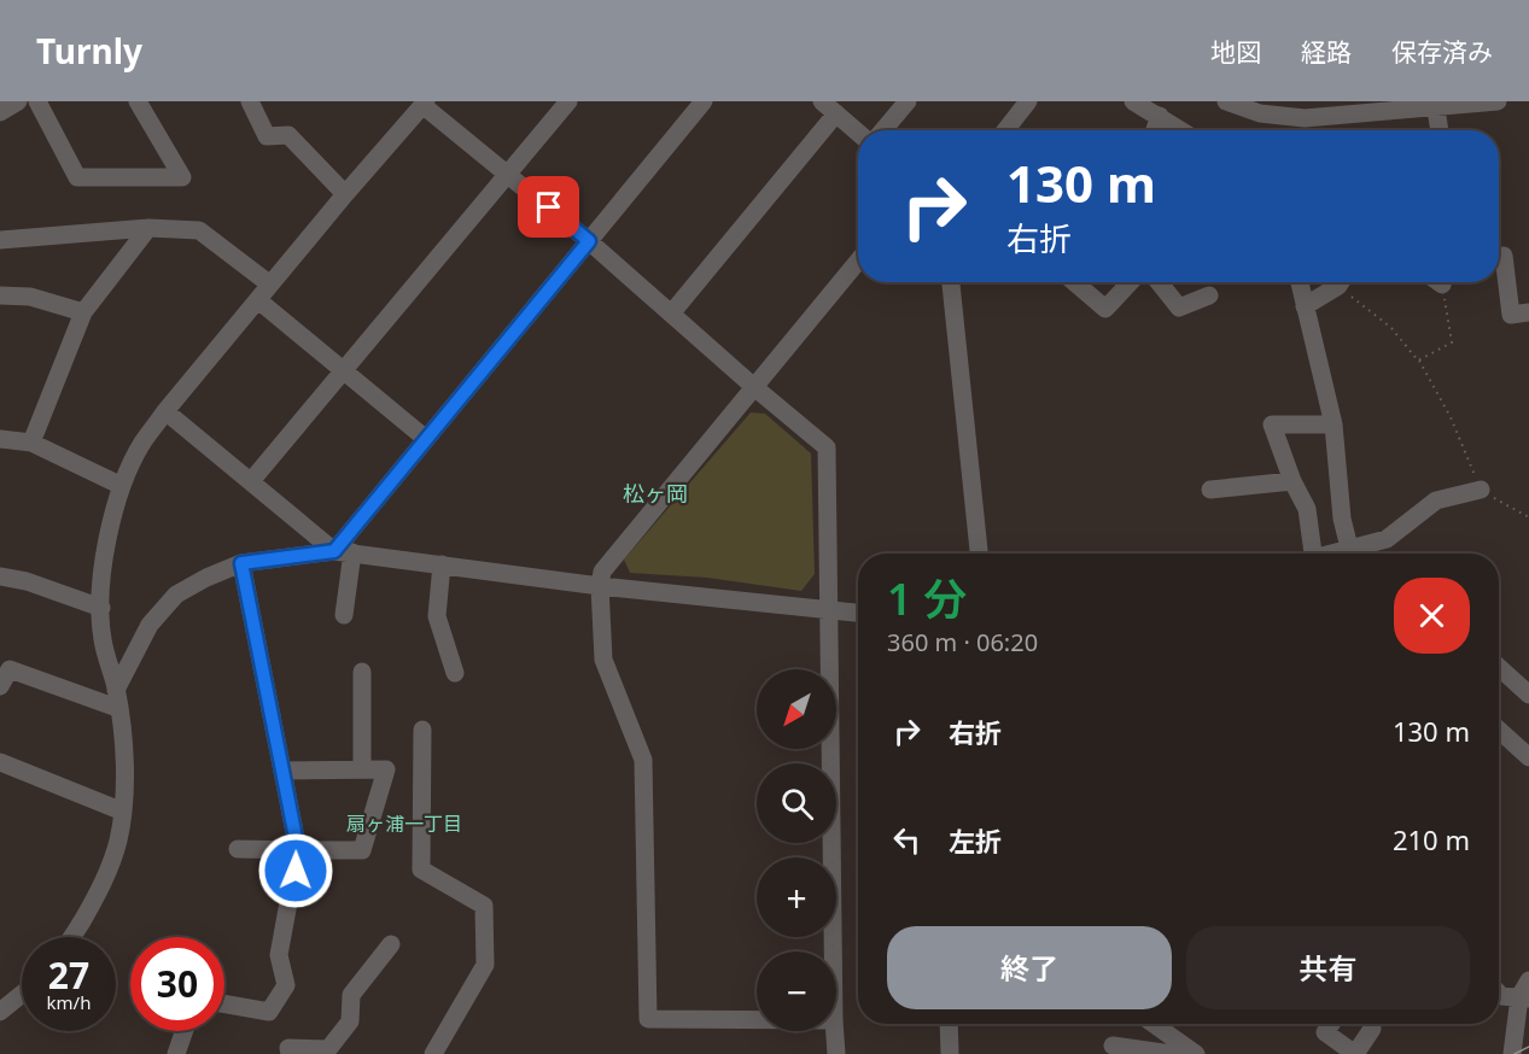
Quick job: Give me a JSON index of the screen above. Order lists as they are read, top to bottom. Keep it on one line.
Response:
{"districts":["松ヶ岡","扇ヶ浦一丁目"],"north":"bottom left","page":{"header":"Turnly","nav":["地図","経路","保存済み"],"turn":["130 m","右折"],"heading":["1 分","360 m · 06:20"],"map_buttons":["+","−"],"list":[{"name":"右折","value":"130 m"},{"name":"左折","value":"210 m"}],"buttons":["終了","共有"],"speed":"27 km/h","limit":"30"}}
